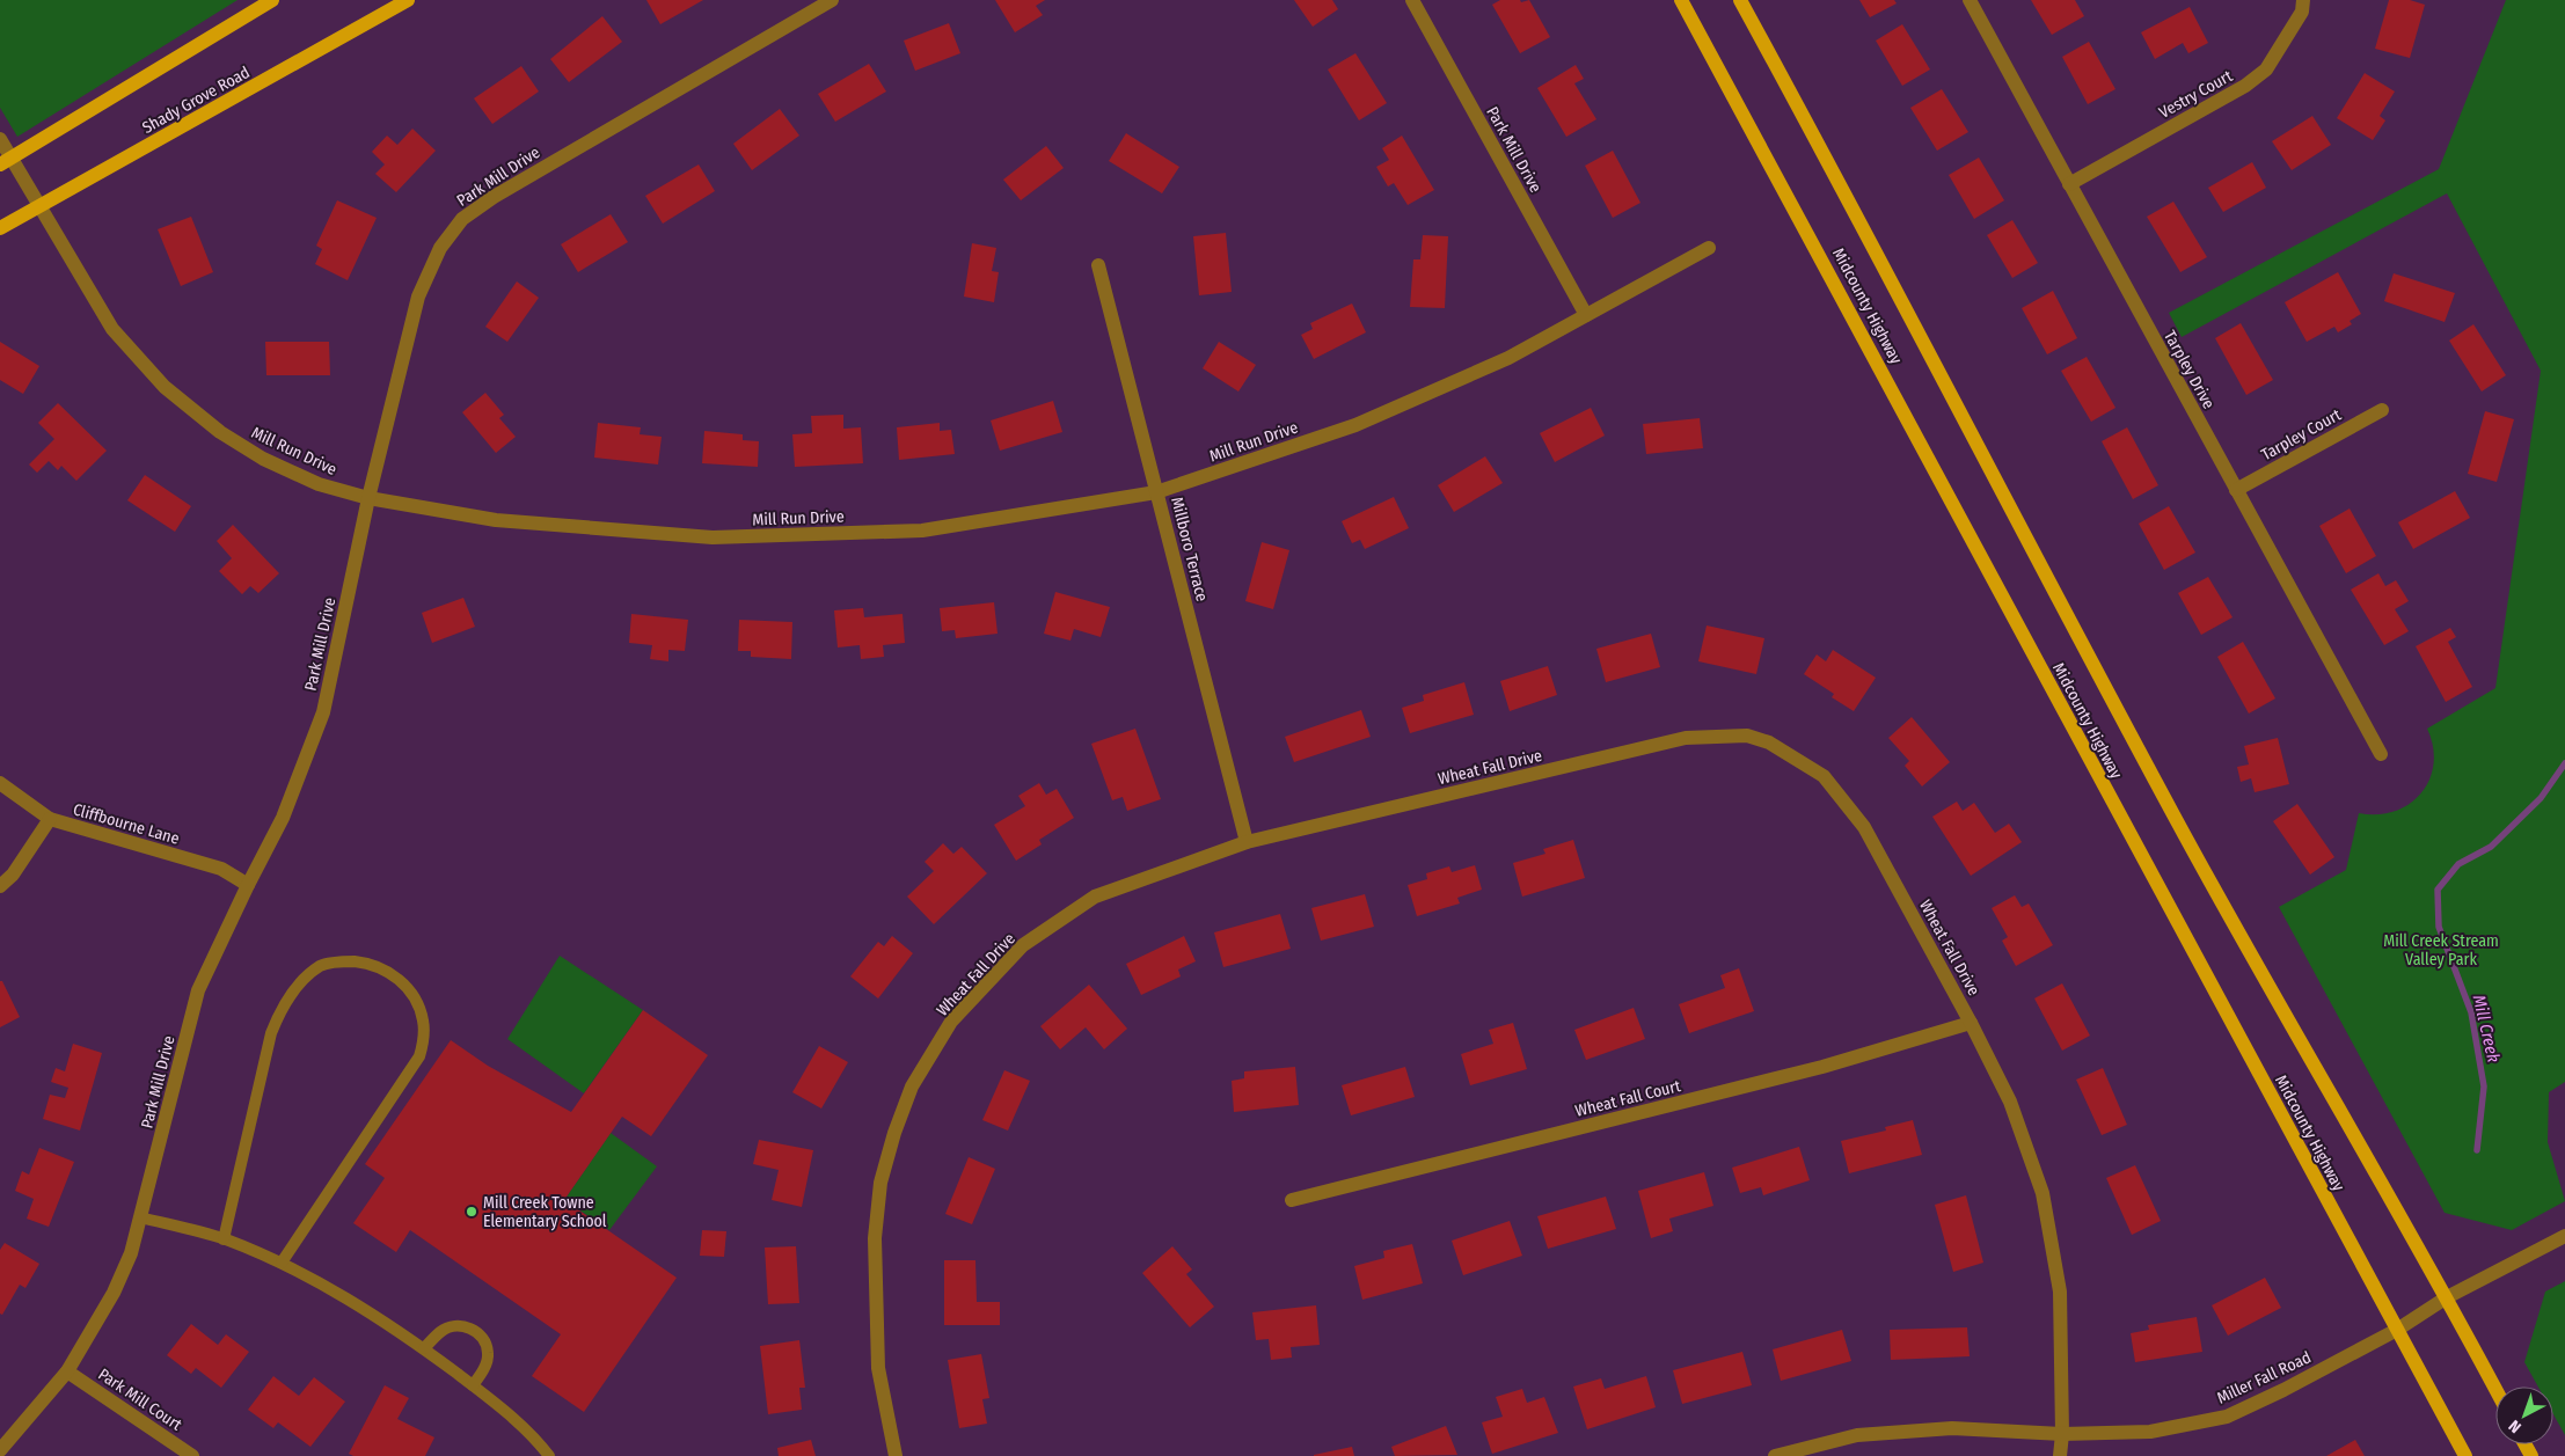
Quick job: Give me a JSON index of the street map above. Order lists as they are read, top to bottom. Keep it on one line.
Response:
{"streets":{"main road":["Shady Grove Road","Midcounty Highway"],"street":["Vestry Court","Park Mill Drive","Tarpley Drive","Tarpley Court","Mill Run Drive","Millboro Terrace","Wheat Fall Drive","Cliffbourne Lane","Wheat Fall Court","Miller Fall Road","Park Mill Court"]},"crossings":[["Vestry Court","Tarpley Drive"],["Shady Grove Road","Mill Run Drive"],["Park Mill Drive","Mill Run Drive"],["Park Mill Drive","Cliffbourne Lane"],["Park Mill Drive","Park Mill Court"],["Midcounty Highway","Miller Fall Road"],["Tarpley Drive","Tarpley Court"],["Mill Run Drive","Millboro Terrace"],["Millboro Terrace","Wheat Fall Drive"],["Wheat Fall Drive","Wheat Fall Court"],["Wheat Fall Drive","Miller Fall Road"]],"water":["Mill Creek"],"parks":["Mill Creek Stream Valley Park"],"places":["Mill Creek Towne Elementary School"],"north":"bottom left"}
